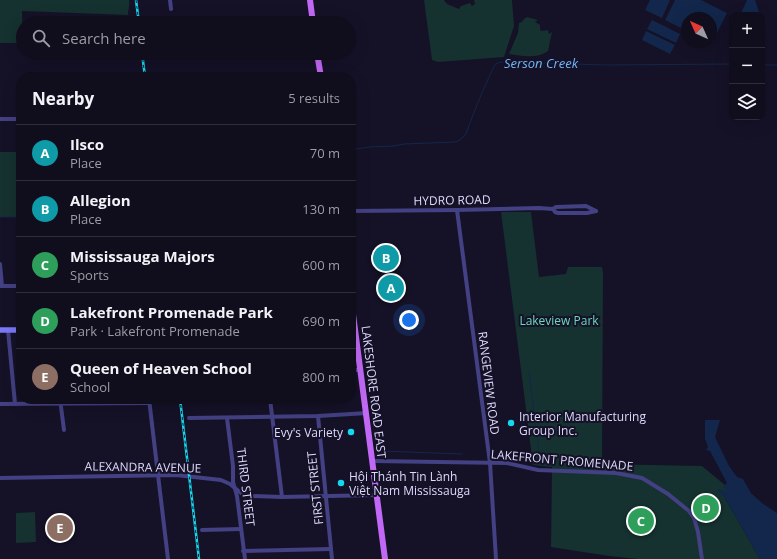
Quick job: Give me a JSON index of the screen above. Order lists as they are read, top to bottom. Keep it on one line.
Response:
{"streets":{"main road":["LAKESHORE ROAD EAST"],"street":["HYDRO ROAD","RANGEVIEW ROAD","LAKEFRONT PROMENADE","ALEXANDRA AVENUE","THIRD STREET","FIRST STREET"]},"crossings":[["HYDRO ROAD","RANGEVIEW ROAD"],["RANGEVIEW ROAD","LAKEFRONT PROMENADE"],["LAKESHORE ROAD EAST","LAKEFRONT PROMENADE"],["LAKESHORE ROAD EAST","ALEXANDRA AVENUE"],["ALEXANDRA AVENUE","THIRD STREET"],["ALEXANDRA AVENUE","FIRST STREET"]],"water":["Serson Creek"],"parks":["Lakeview Park"],"places":["Interior Manufacturing Group Inc.","Evy's Variety","Hội Thánh Tin Lành Việt Nam Mississauga"],"north":"top left","page":{"map_buttons":["+","−"],"search":"Search here","heading":["Nearby","5 results"],"list":[{"mark":"A","name":"Ilsco","note":"Place","value":"70 m"},{"mark":"B","name":"Allegion","note":"Place","value":"130 m"},{"mark":"C","name":"Mississauga Majors","note":"Sports","value":"600 m"},{"mark":"D","name":"Lakefront Promenade Park","note":"Park · Lakefront Promenade","value":"690 m"},{"mark":"E","name":"Queen of Heaven School","note":"School","value":"800 m"}],"pins":["B","A","D","C","E"]}}
